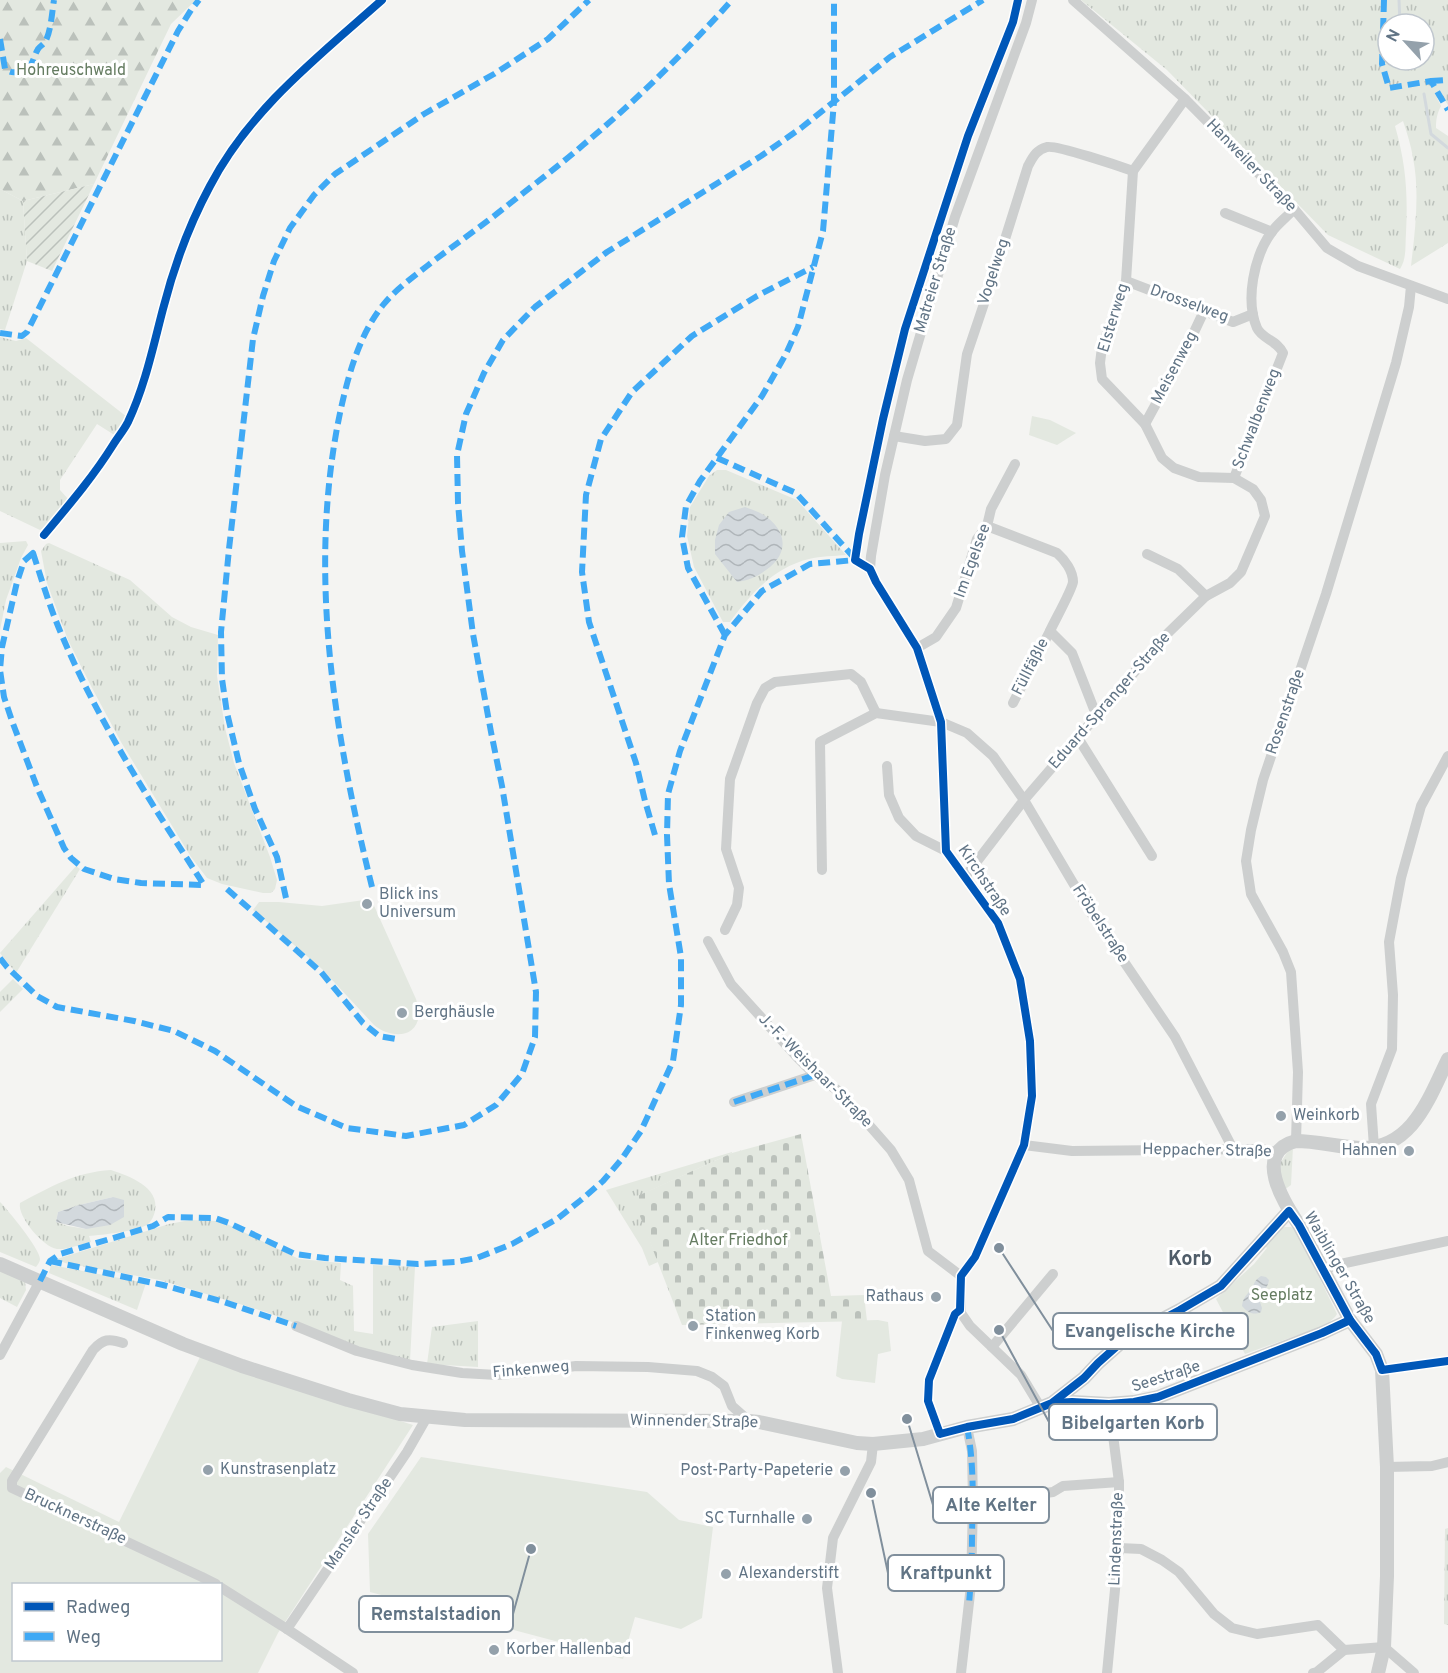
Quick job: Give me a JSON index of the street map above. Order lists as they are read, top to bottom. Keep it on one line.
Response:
{"streets":{"street":["Hanweiler Straße","Vogelweg","Matreier Straße","Drosselweg","Elsterweg","Meisenweg","Schwalbenweg","Im Egelsee","Füllfäßle","Eduard-Spranger-Straße","Rosenstraße","Kirchstraße","Fröbelstraße","J.-F.-Weishaar-Straße","Heppacher Straße","Waiblinger Straße","Finkenweg","Seestraße","Winnender Straße","Brucknerstraße","Mansler Straße","Lindenstraße"]},"crossings":[["Hanweiler Straße","Rosenstraße"],["Vogelweg","Matreier Straße"],["Vogelweg","Elsterweg"],["Matreier Straße","Kirchstraße"],["Drosselweg","Elsterweg"],["Drosselweg","Meisenweg"],["Drosselweg","Schwalbenweg"],["Elsterweg","Meisenweg"],["Elsterweg","Schwalbenweg"],["Elsterweg","Eduard-Spranger-Straße"],["Schwalbenweg","Eduard-Spranger-Straße"],["Im Egelsee","Füllfäßle"],["Im Egelsee","Kirchstraße"],["Eduard-Spranger-Straße","Kirchstraße"],["Eduard-Spranger-Straße","Fröbelstraße"],["Rosenstraße","Heppacher Straße"],["Kirchstraße","Fröbelstraße"],["Kirchstraße","J.-F.-Weishaar-Straße"],["Kirchstraße","Heppacher Straße"],["Fröbelstraße","Heppacher Straße"],["Heppacher Straße","Waiblinger Straße"],["Waiblinger Straße","Seestraße"],["Waiblinger Straße","Winnender Straße"],["Finkenweg","Winnender Straße"],["Seestraße","Winnender Straße"],["Seestraße","Lindenstraße"],["Winnender Straße","Mansler Straße"]],"districts":["Korb"],"parks":["Hohreuschwald","Alter Friedhof","Seeplatz"],"places":["Blick ins Universum","Berghäusle","Weinkorb","Hahnen","Evangelische Kirche","Rathaus","Station Finkenweg Korb","Bibelgarten Korb","Alte Kelter","Kunstrasenplatz","Post-Party-Papeterie","Kraftpunkt","SC Turnhalle","Remstalstadion","Alexanderstift","Korber Hallenbad"],"legend":["Radweg","Weg"],"north":"top left"}
